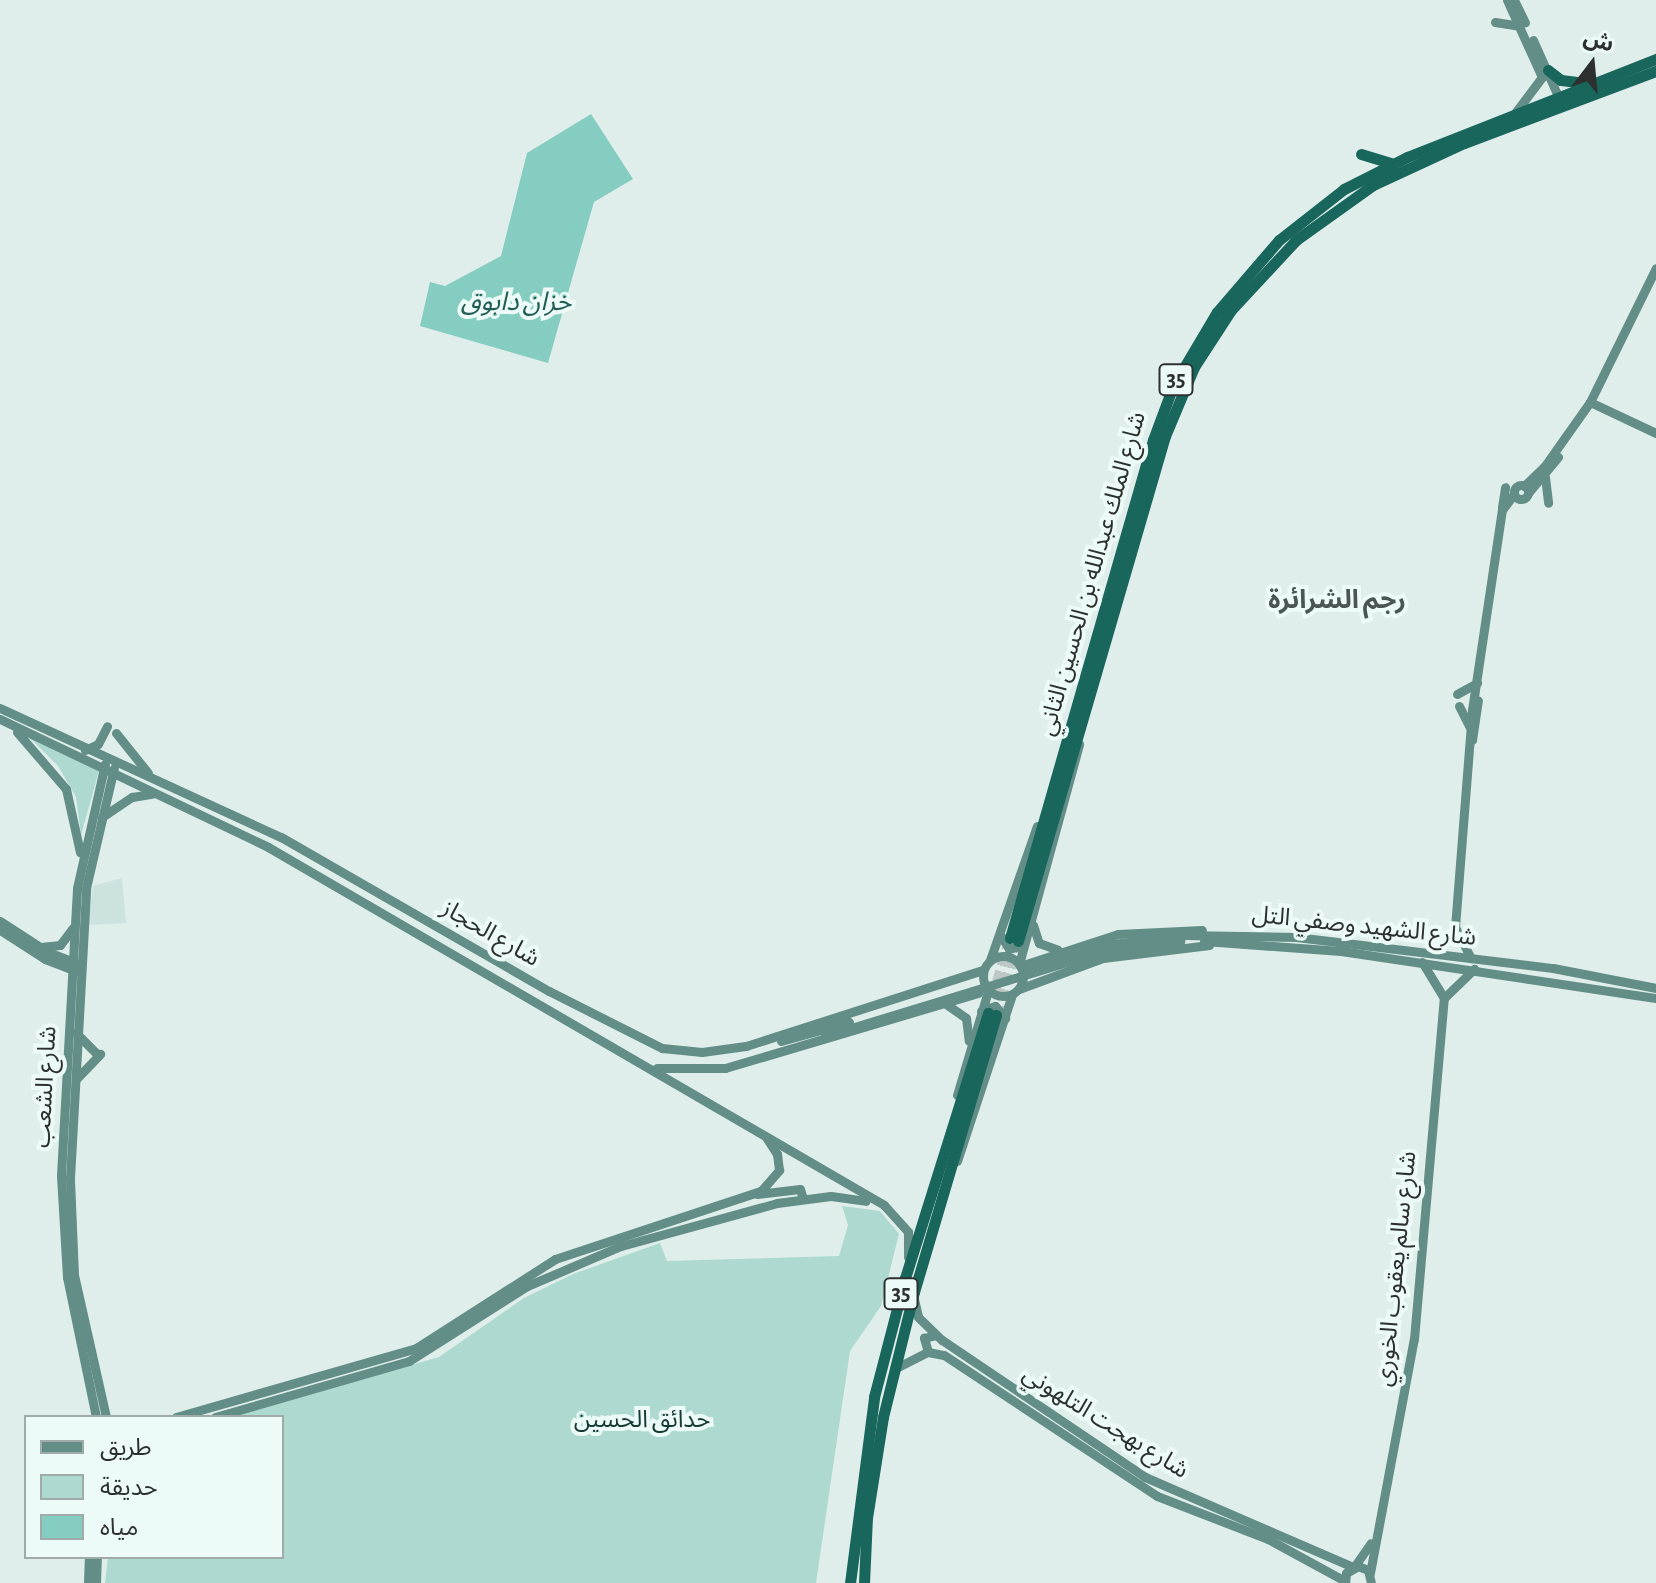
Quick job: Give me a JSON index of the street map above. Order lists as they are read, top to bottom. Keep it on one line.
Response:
{"streets":{"highway":["35","شارع الملك عبدالله بن الحسين الثاني"],"street":["شارع الشهيد وصفي التل","شارع الحجاز","شارع الشعب","شارع سالم يعقوب الخوري","شارع بهجت التلهوني"]},"crossings":[["35","شارع الحجاز"],["35","شارع بهجت التلهوني"],["شارع الشهيد وصفي التل","شارع الحجاز"],["شارع الحجاز","شارع الشعب"],["شارع سالم يعقوب الخوري","شارع بهجت التلهوني"]],"districts":["رجم الشرائرة"],"water":["خزان دابوق"],"parks":["حدائق الحسين"],"legend":["طريق","حديقة","مياه"],"north":"top"}
